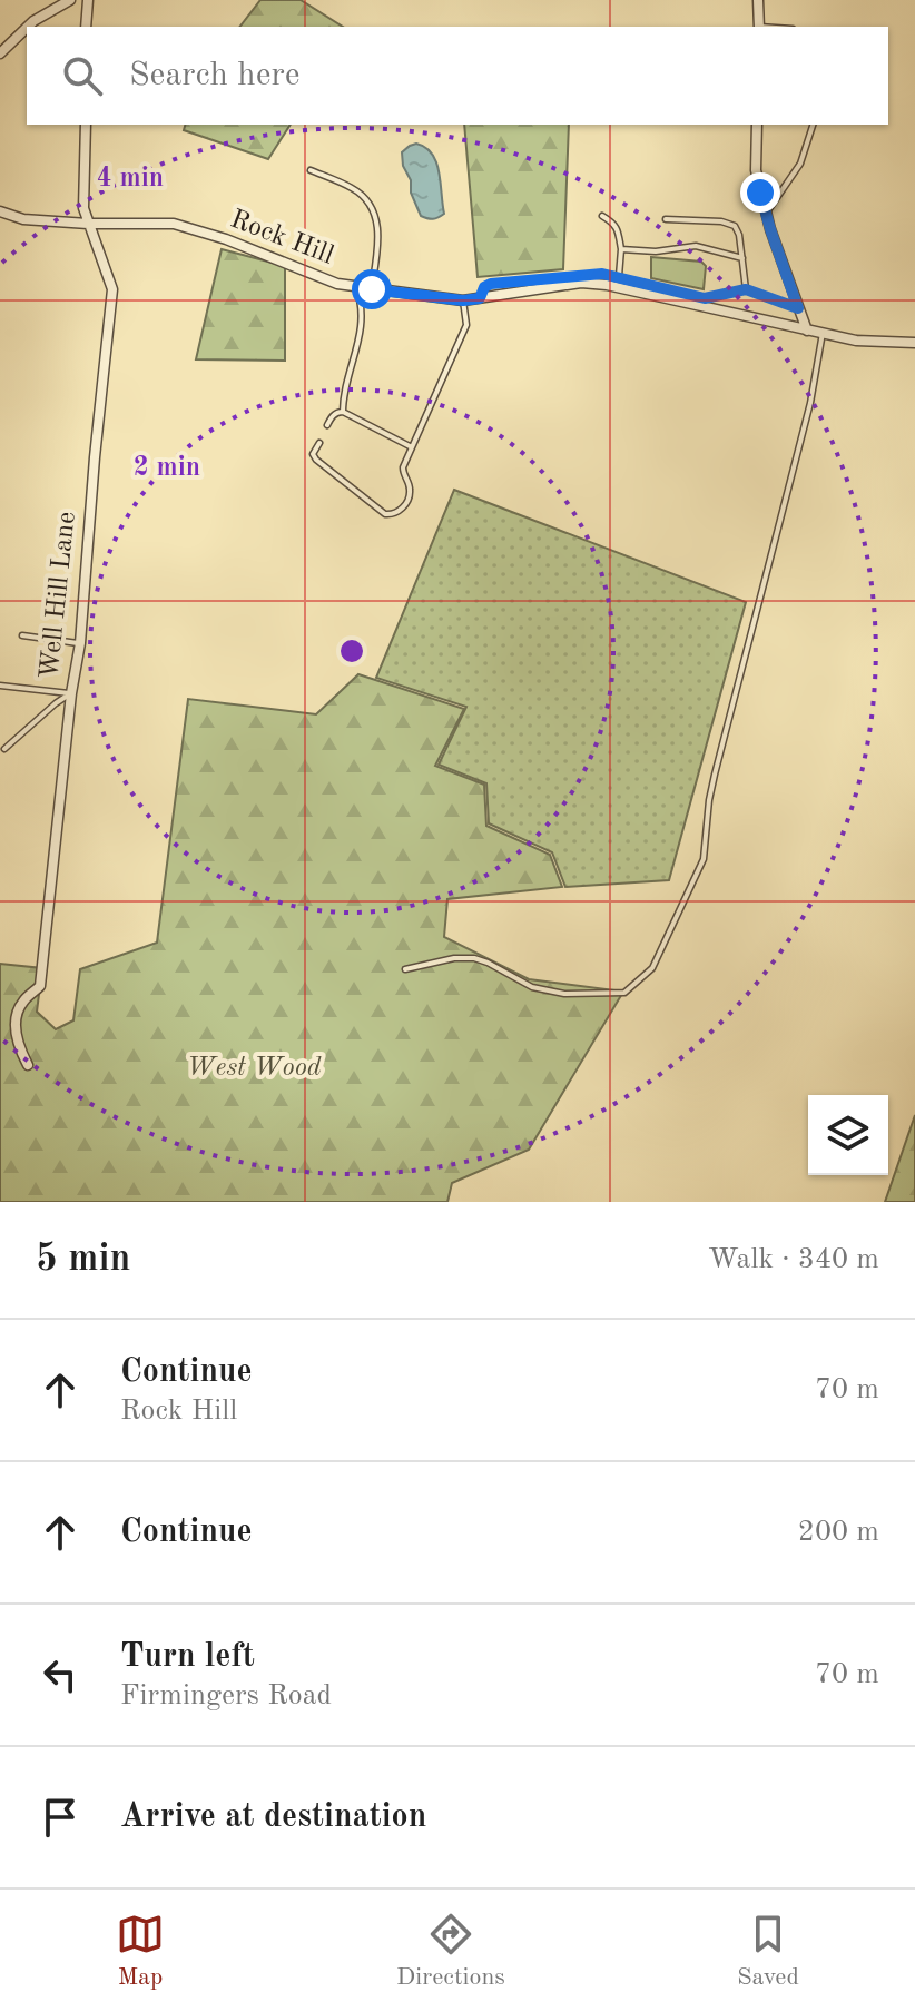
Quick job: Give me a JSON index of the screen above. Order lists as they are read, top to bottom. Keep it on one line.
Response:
{"streets":{"street":["Rock Hill","Well Hill Lane"]},"crossings":[["Rock Hill","Well Hill Lane"]],"parks":["West Wood"],"page":{"search":"Search here","heading":["5 min","Walk · 340 m"],"list":[["Continue","Rock Hill","70 m"],["Continue","200 m"],["Turn left","Firmingers Road","70 m"],"Arrive at destination"],"nav":["Map","Directions","Saved"]},"rings":["4 min","2 min"]}
